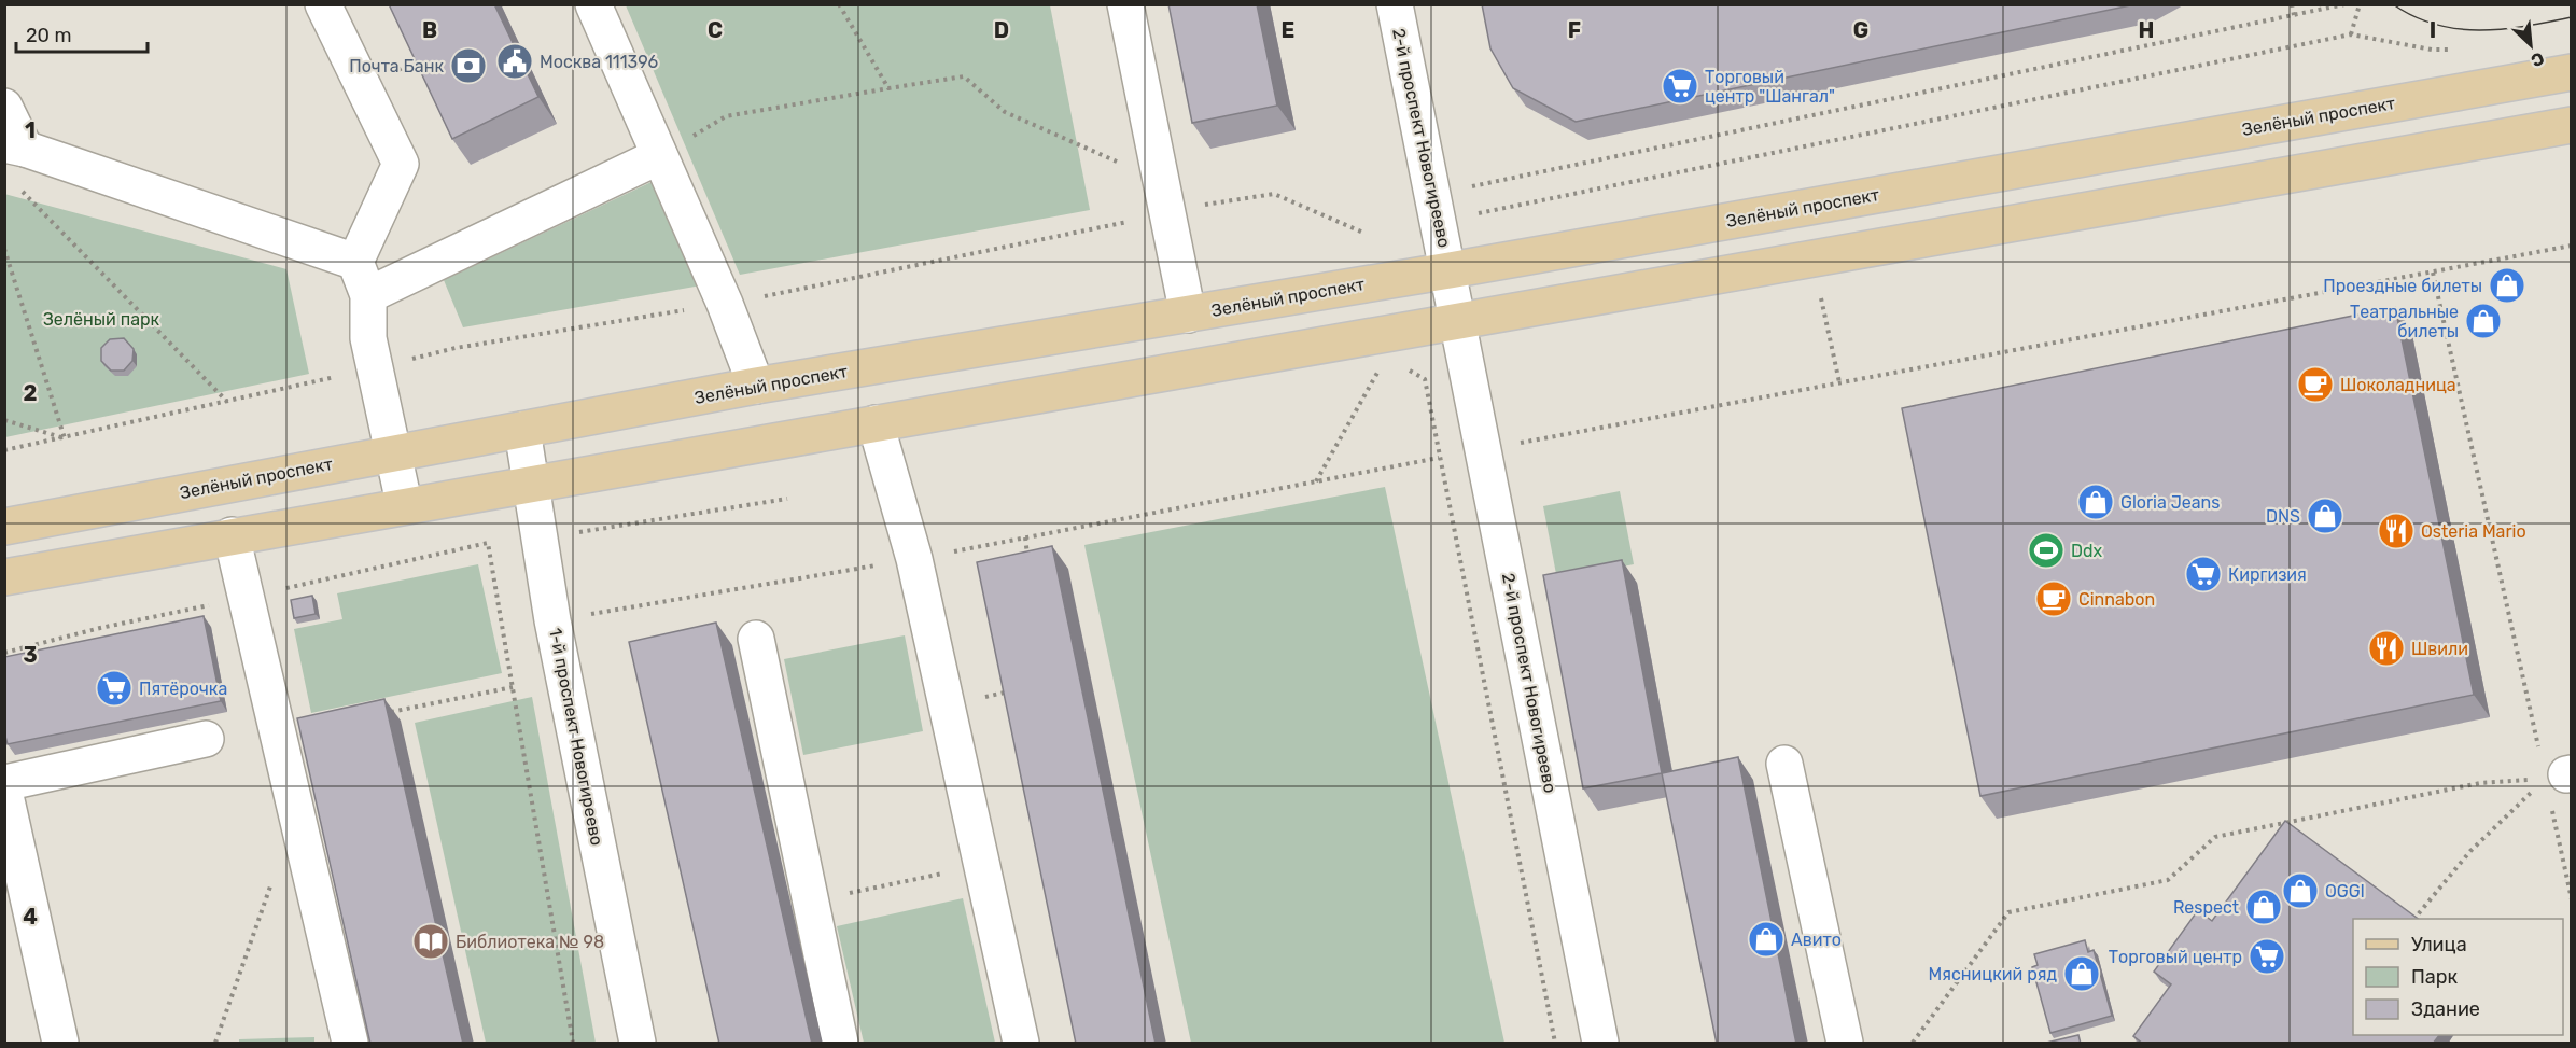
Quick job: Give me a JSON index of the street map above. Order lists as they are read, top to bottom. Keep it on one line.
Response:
{"streets":{"main road":["Зелёный проспект"],"street":["2-й проспект Новогиреево","1-й проспект Новогиреево"]},"crossings":[["Зелёный проспект","2-й проспект Новогиреево"],["Зелёный проспект","1-й проспект Новогиреево"]],"parks":["Зелёный парк"],"places":{"public building":["Москва 111396"],"bank":["Почта Банк"],"supermarket":["Торговый центр \"Шангал\"","Киргизия","Пятёрочка","Торговый центр"],"shop":["Проездные билеты","Театральные билеты","Gloria Jeans","DNS","OGGI","Respect","Авито","Мясницкий ряд"],"cafe":["Шоколадница","Cinnabon"],"restaurant":["Osteria Mario","Швили"],"sports":["Ddx"],"library":["Библиотека № 98"]},"legend":["Улица","Парк","Здание"],"scale_bar":"20 m","north":"bottom right","grid":{"columns":["B","C","D","E","F","G","H","I"],"rows":["1","2","3","4"]}}
